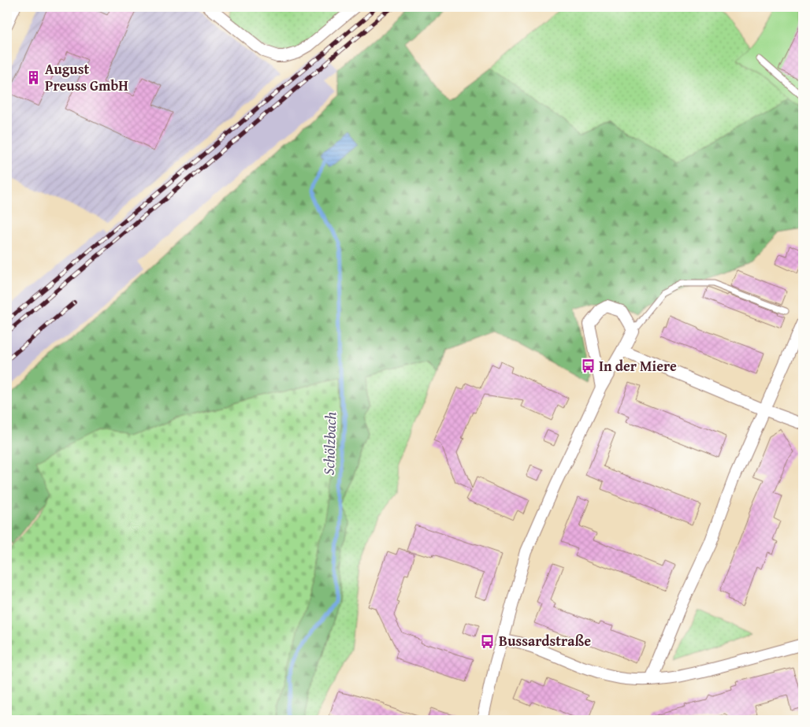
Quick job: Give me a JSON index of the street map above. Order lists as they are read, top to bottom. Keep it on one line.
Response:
{"water":["Schölzbach"],"places":{"building":["August Preuss GmbH"],"bus stop":["In der Miere","Bussardstraße"]}}
